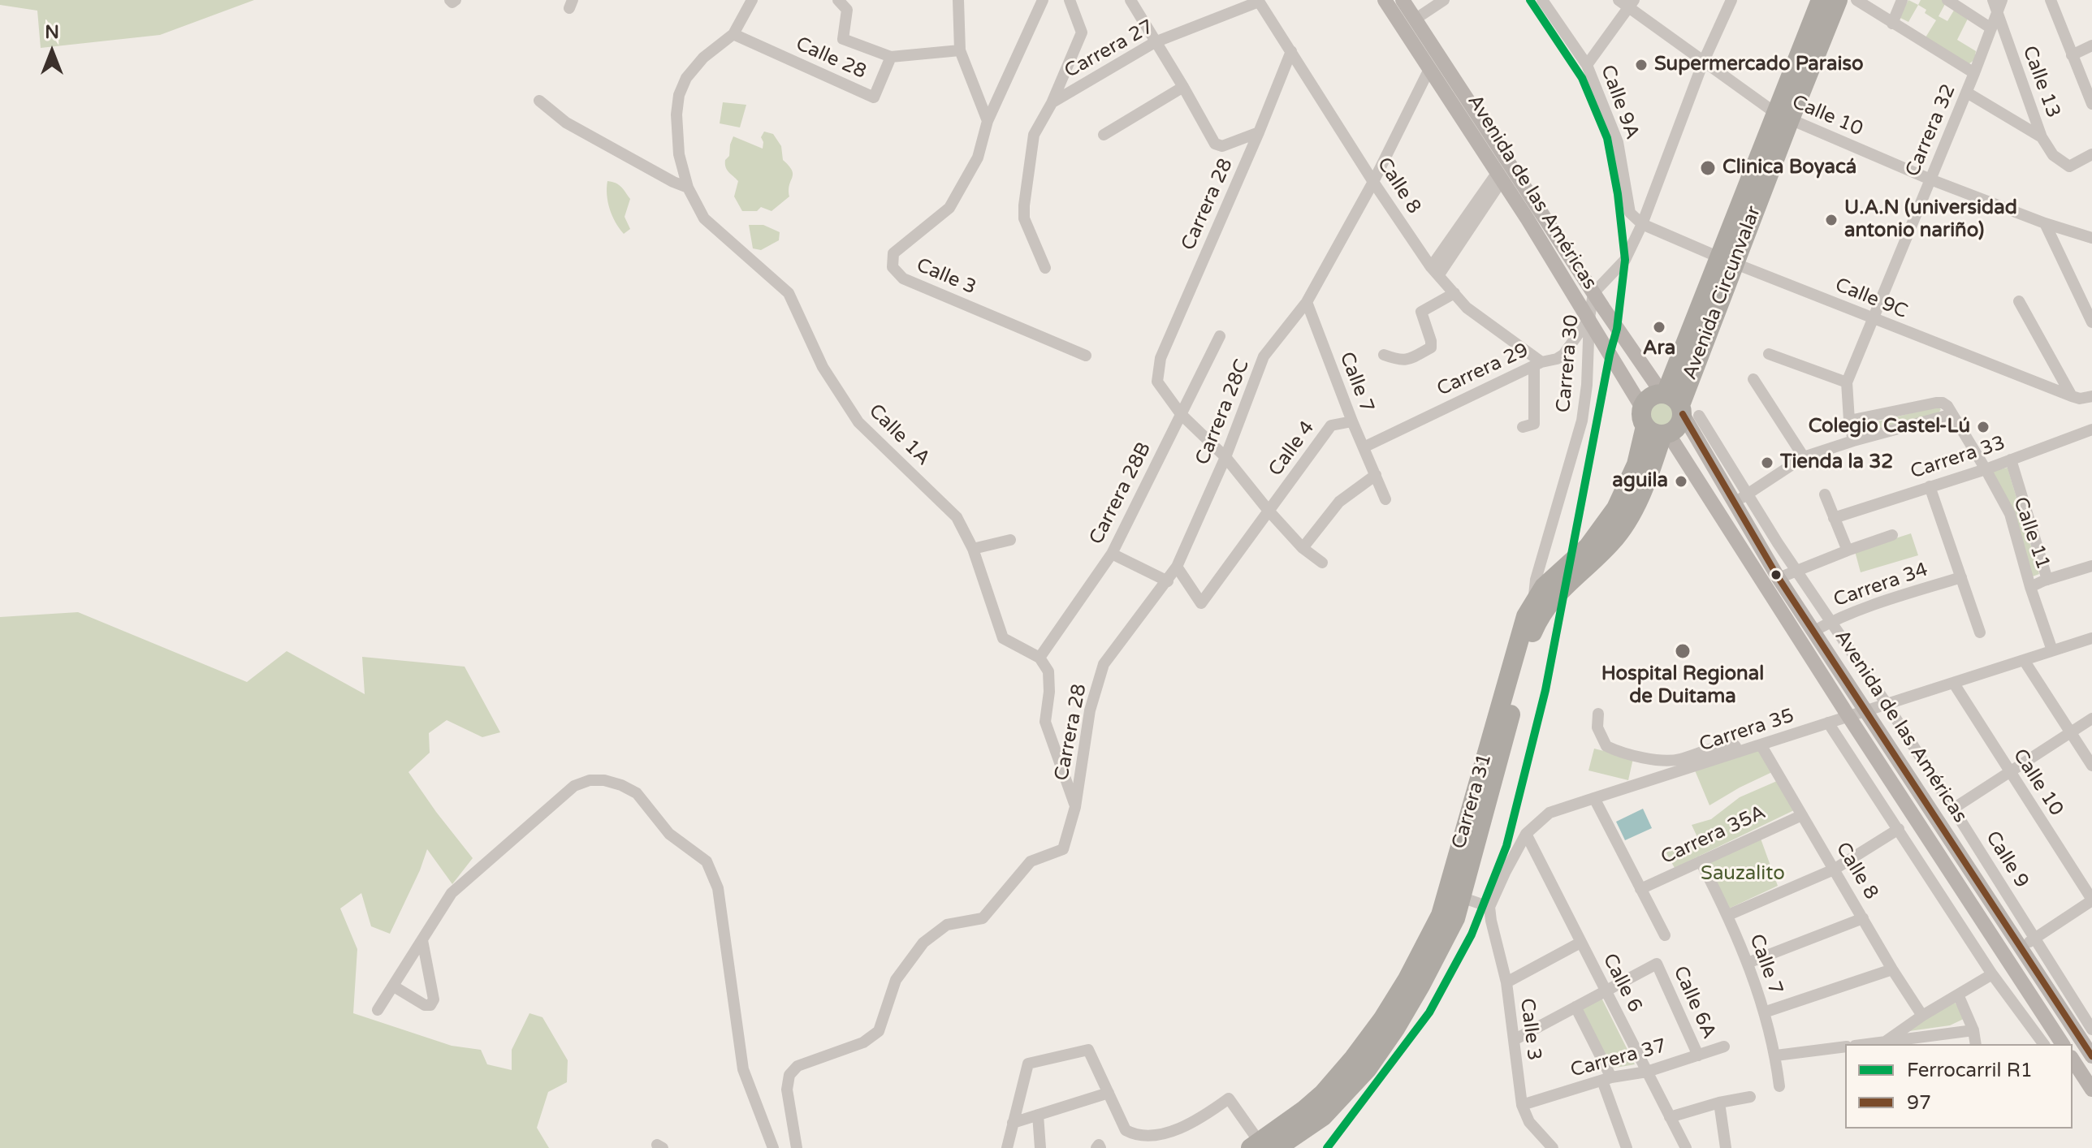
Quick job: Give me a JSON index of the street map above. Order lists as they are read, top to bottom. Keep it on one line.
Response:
{"streets":{"highway":["Avenida Circunvalar","Carrera 31"],"main road":["Avenida de las Américas"],"street":["Carrera 27","Calle 28","Calle 13","Calle 9A","Calle 10","Carrera 32","Calle 8","Carrera 28","Calle 3","Calle 9C","Carrera 30","Carrera 29","Calle 7","Carrera 28C","Calle 1A","Calle 4","Carrera 33","Carrera 28B","Calle 11","Carrera 34","Carrera 35","Carrera 35A","Calle 9","Calle 6","Calle 6A","Carrera 37"]},"crossings":[["Carrera 27","Calle 8"],["Calle 28","Calle 1A"],["Calle 13","Carrera 32"],["Calle 9A","Calle 9C"],["Calle 9A","Carrera 30"],["Calle 10","Carrera 32"],["Calle 10","Avenida Circunvalar"],["Calle 10","Carrera 30"],["Calle 10","Carrera 35"],["Carrera 32","Calle 9C"],["Calle 8","Carrera 28"],["Calle 8","Carrera 29"],["Calle 8","Carrera 28C"],["Calle 8","Carrera 35"],["Calle 8","Carrera 35A"],["Avenida de las Américas","Avenida Circunvalar"],["Avenida de las Américas","Carrera 30"],["Avenida de las Américas","Carrera 29"],["Avenida de las Américas","Carrera 28C"],["Avenida de las Américas","Carrera 34"],["Avenida de las Américas","Carrera 35"],["Avenida de las Américas","Carrera 31"],["Avenida de las Américas","Calle 9"],["Carrera 28","Carrera 28C"],["Carrera 28","Carrera 28B"],["Calle 3","Carrera 35"],["Calle 3","Carrera 37"],["Avenida Circunvalar","Calle 9C"],["Avenida Circunvalar","Carrera 31"],["Avenida Circunvalar","Calle 9"],["Calle 9C","Carrera 30"],["Carrera 30","Carrera 29"],["Carrera 30","Carrera 31"],["Carrera 29","Calle 7"],["Calle 7","Carrera 28C"],["Calle 7","Calle 4"],["Calle 7","Carrera 35A"],["Calle 1A","Carrera 28B"],["Carrera 33","Calle 11"],["Calle 11","Carrera 35"],["Carrera 34","Calle 9"],["Carrera 35","Calle 9"],["Carrera 35","Calle 6"],["Calle 6","Calle 6A"],["Calle 6","Carrera 37"],["Calle 6A","Carrera 37"]],"parks":["Sauzalito"],"places":["Supermercado Paraiso","Clinica Boyacá","U.A.N (universidad antonio nariño)","Ara","Colegio Castel-Lú","Tienda la 32","aguila","Hospital Regional de Duitama"],"lines":["rail line R1","transit line 97"],"legend":["Ferrocarril R1","97"],"north":"top"}
